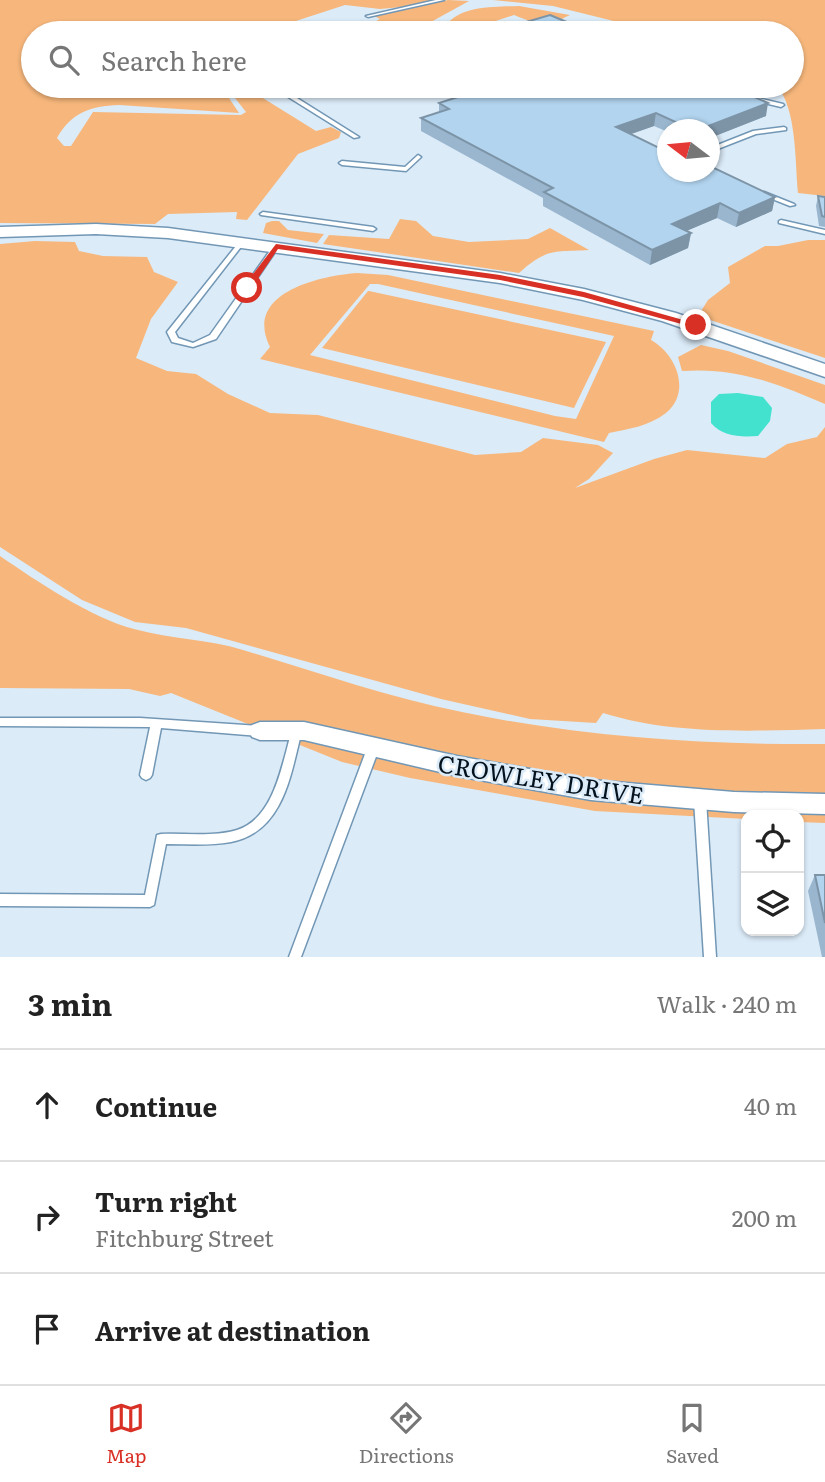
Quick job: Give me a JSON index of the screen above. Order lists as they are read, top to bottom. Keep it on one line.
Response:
{"streets":{"street":["CROWLEY DRIVE"]},"north":"left","page":{"search":"Search here","heading":["3 min","Walk · 240 m"],"list":[["Continue","40 m"],["Turn right","Fitchburg Street","200 m"],"Arrive at destination"],"nav":["Map","Directions","Saved"]}}
